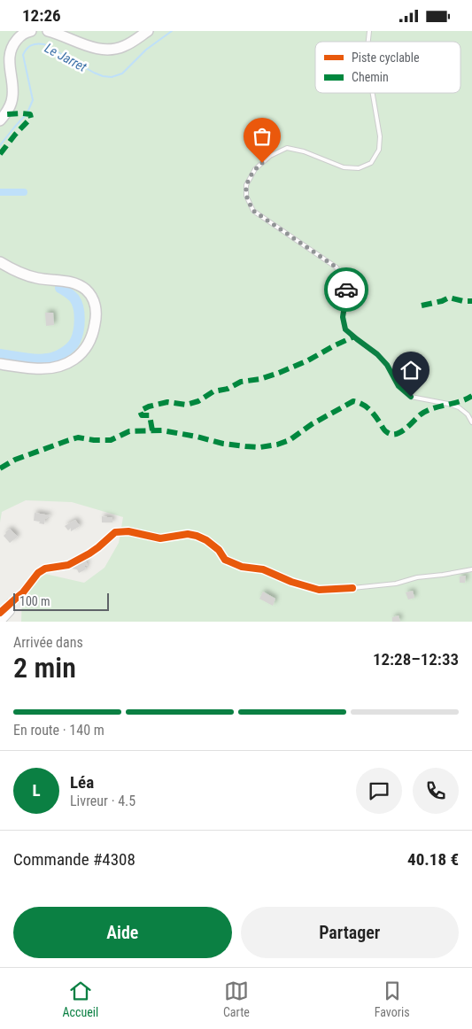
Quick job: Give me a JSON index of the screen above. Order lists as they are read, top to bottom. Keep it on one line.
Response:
{"water":["Le Jarret"],"legend":["Piste cyclable","Chemin"],"scale_bar":"100 m","page":{"status":"12:26","scale":"100 m","heading":["2 min","Arrivée dans","12:28–12:33"],"panel":["Léa","Livreur · 4.5","Commande #4308","40.18 €"],"bar":"En route · 140 m","round":"L","buttons":["Aide","Partager"],"tabs":["Accueil","Carte","Favoris"]}}
